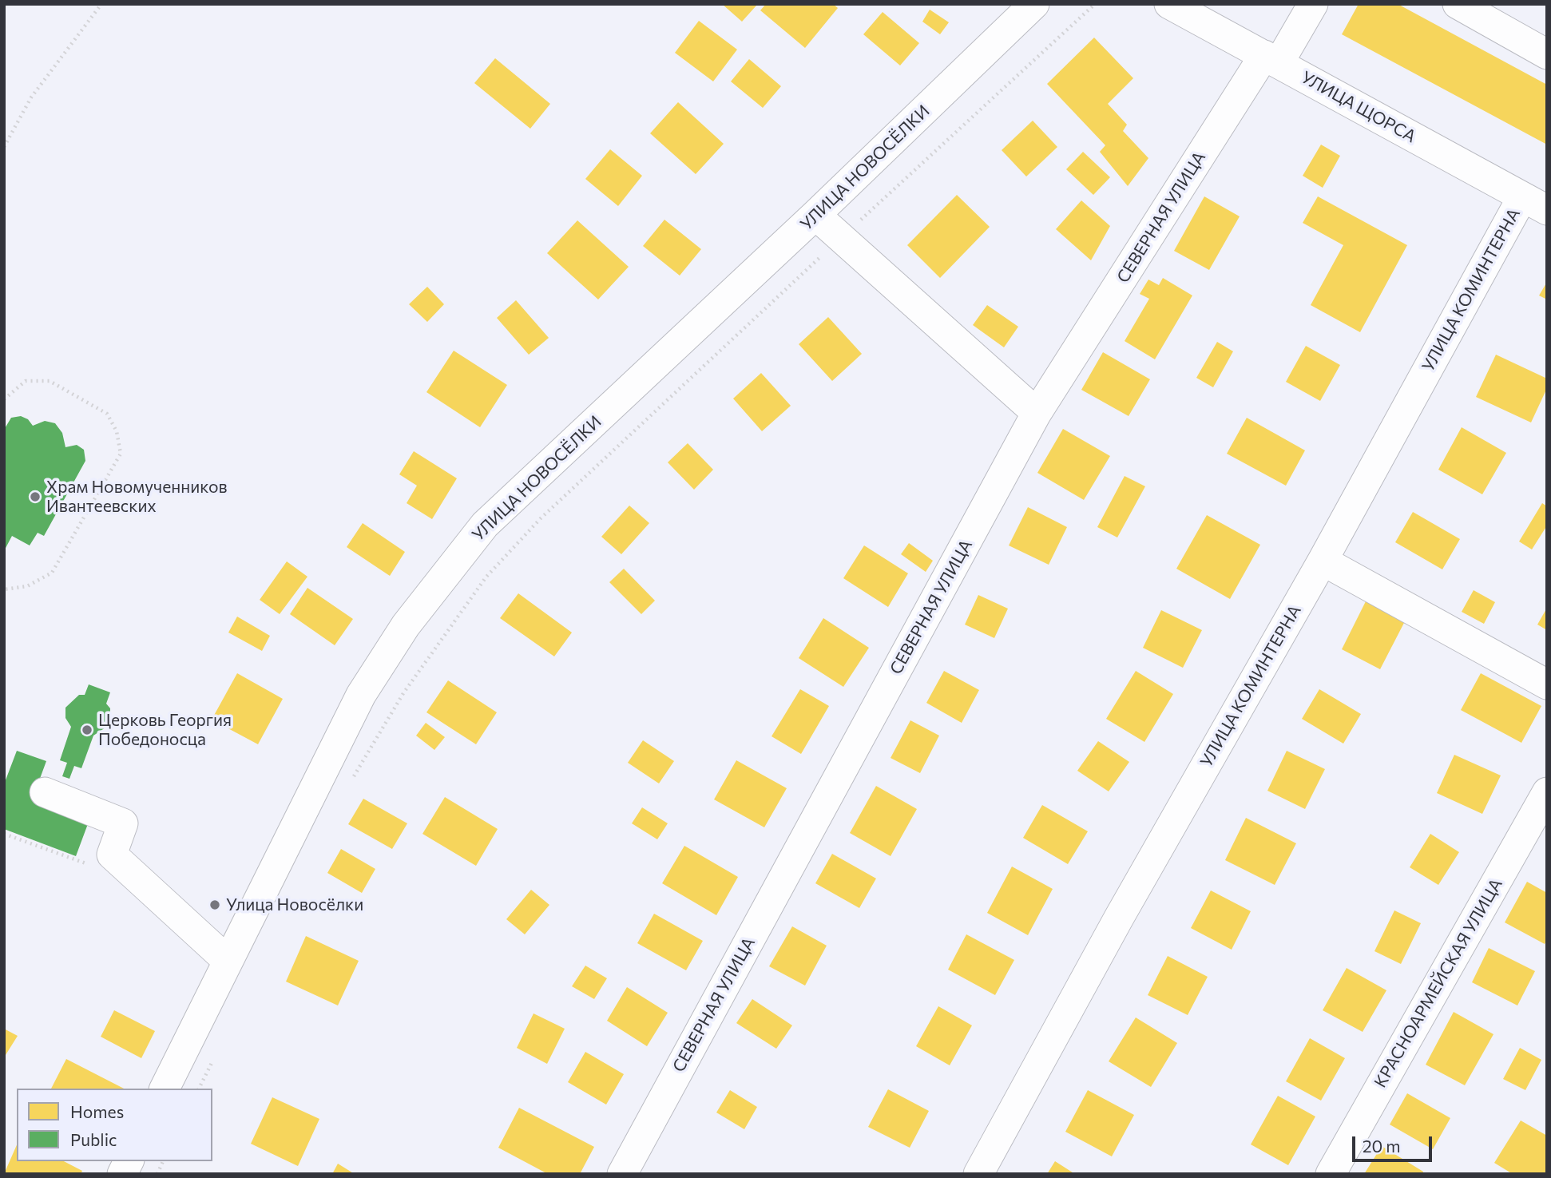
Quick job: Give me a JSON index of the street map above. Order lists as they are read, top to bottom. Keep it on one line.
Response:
{"streets":{"street":["УЛИЦА ЩОРСА","УЛИЦА НОВОСЁЛКИ","СЕВЕРНАЯ УЛИЦА","УЛИЦА КОМИНТЕРНА","КРАСНОАРМЕЙСКАЯ УЛИЦА"]},"crossings":[["УЛИЦА ЩОРСА","СЕВЕРНАЯ УЛИЦА"],["УЛИЦА ЩОРСА","УЛИЦА КОМИНТЕРНА"]],"places":["Храм Новомученников Ивантеевских","Церковь Георгия Победоносца","Улица Новосёлки"],"legend":["Homes","Public"],"scale_bar":"20 m"}
